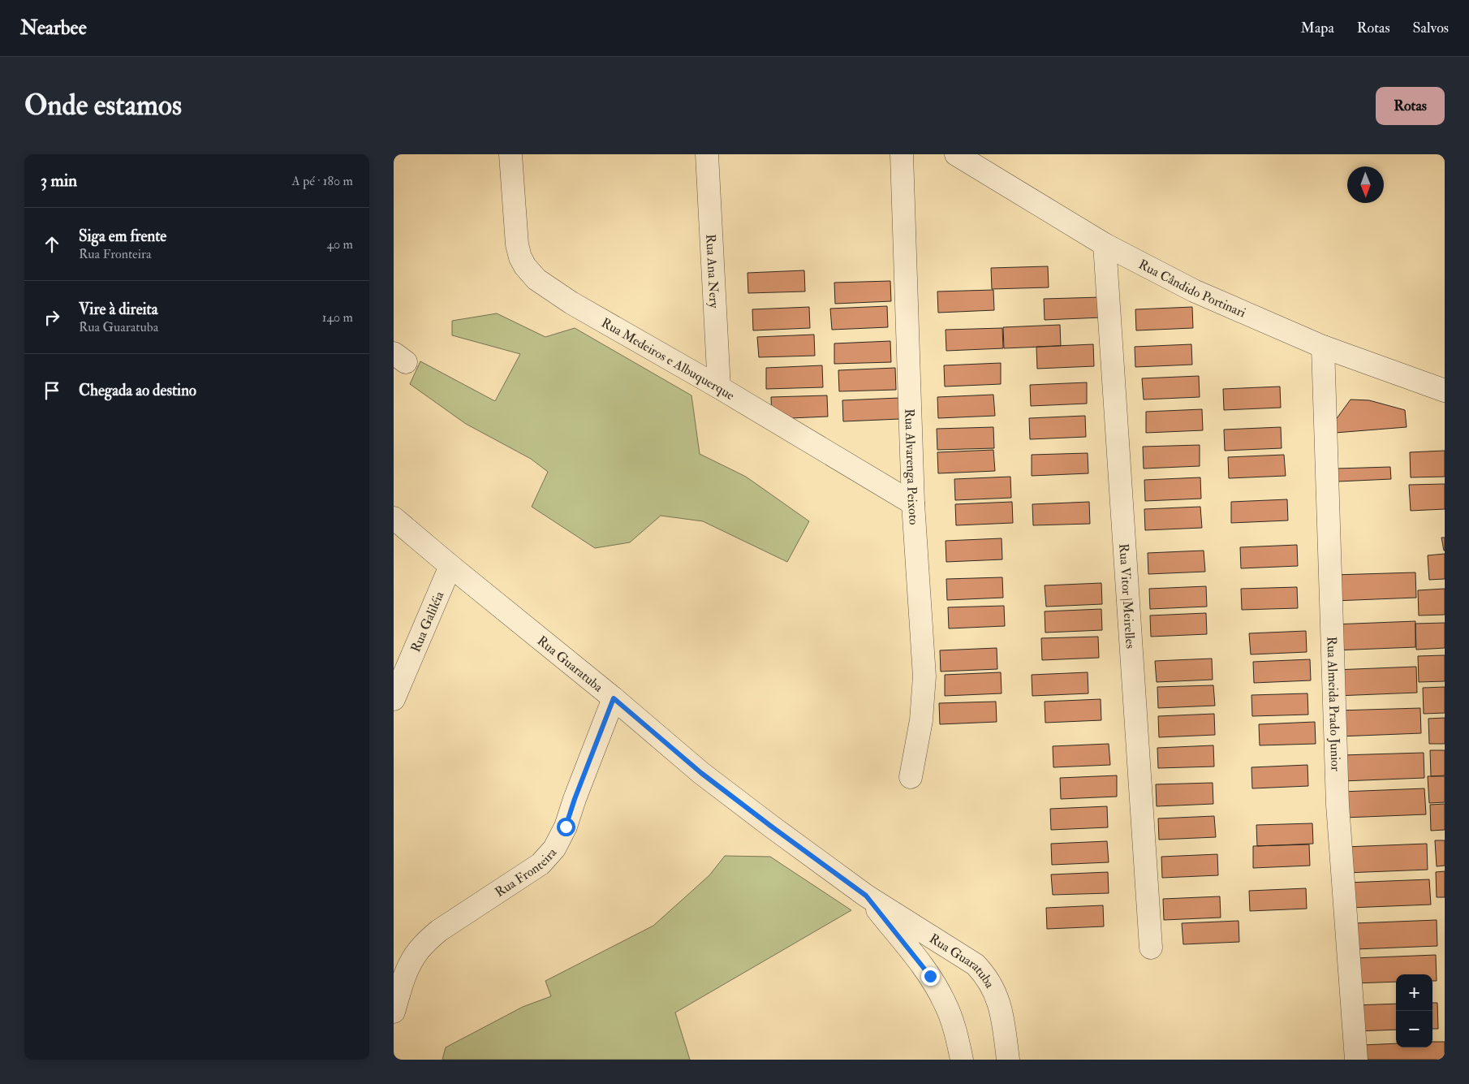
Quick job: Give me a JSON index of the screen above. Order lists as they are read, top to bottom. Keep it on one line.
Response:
{"streets":{"street":["Rua Ana Nery","Rua Cândido Portinari","Rua Medeiros e Albuquerque","Rua Alvarenga Peixoto","Rua Vitor |Meirelles","Rua Galiléia","Rua Guaratuba","Rua Almeida Prado Junior","Rua Fronteira"]},"crossings":[["Rua Ana Nery","Rua Medeiros e Albuquerque"],["Rua Cândido Portinari","Rua Vitor |Meirelles"],["Rua Cândido Portinari","Rua Almeida Prado Junior"],["Rua Medeiros e Albuquerque","Rua Alvarenga Peixoto"],["Rua Galiléia","Rua Guaratuba"],["Rua Guaratuba","Rua Fronteira"]],"north":"bottom","page":{"header":"Nearbee","nav":["Mapa","Rotas","Salvos"],"buttons":"Rotas","title":"Onde estamos","heading":["3 min","A pé · 180 m"],"list":[["Siga em frente","Rua Fronteira","40 m"],["Vire à direita","Rua Guaratuba","140 m"],"Chegada ao destino"],"map_buttons":["+","−"]}}
